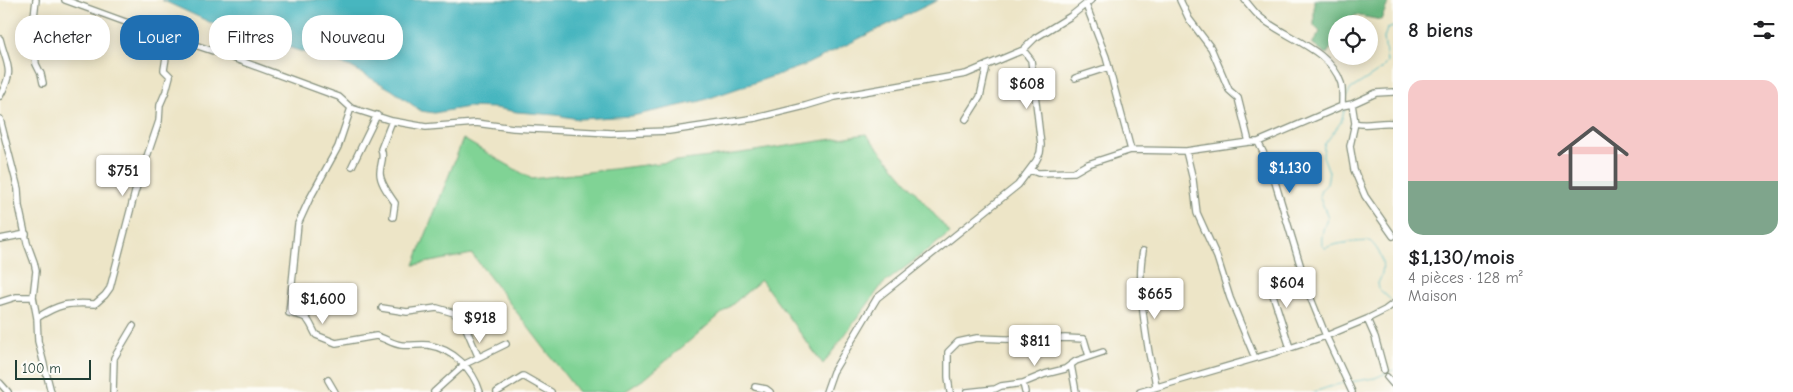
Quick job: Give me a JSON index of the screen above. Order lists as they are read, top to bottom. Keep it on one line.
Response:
{"scale_bar":"100 m","page":{"heading":"8 biens","chip":["Acheter","Louer","Filtres","Nouveau"],"list":[{"name":"$1,130/mois","note":"4 pièces · 128 m² · Maison"}],"price":["$608","$1,130","$751","$604","$665","$1,600","$918","$811"],"scale":"100 m"}}
